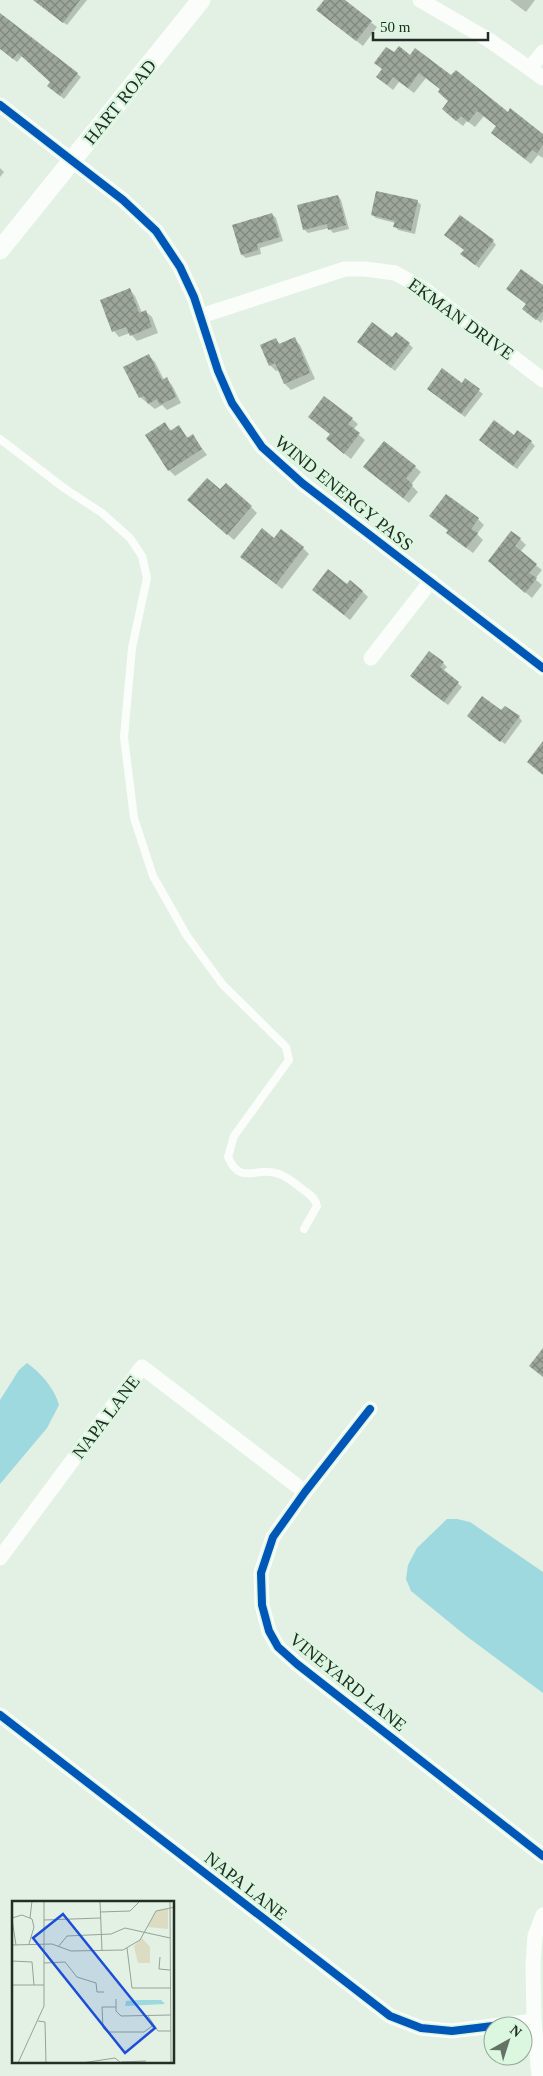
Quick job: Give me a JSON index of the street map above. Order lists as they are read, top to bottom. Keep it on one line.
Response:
{"streets":{"street":["HART ROAD","EKMAN DRIVE","WIND ENERGY PASS","NAPA LANE","VINEYARD LANE"]},"crossings":[["HART ROAD","WIND ENERGY PASS"],["EKMAN DRIVE","WIND ENERGY PASS"],["NAPA LANE","VINEYARD LANE"]],"scale_bar":"50 m","north":"top right"}
